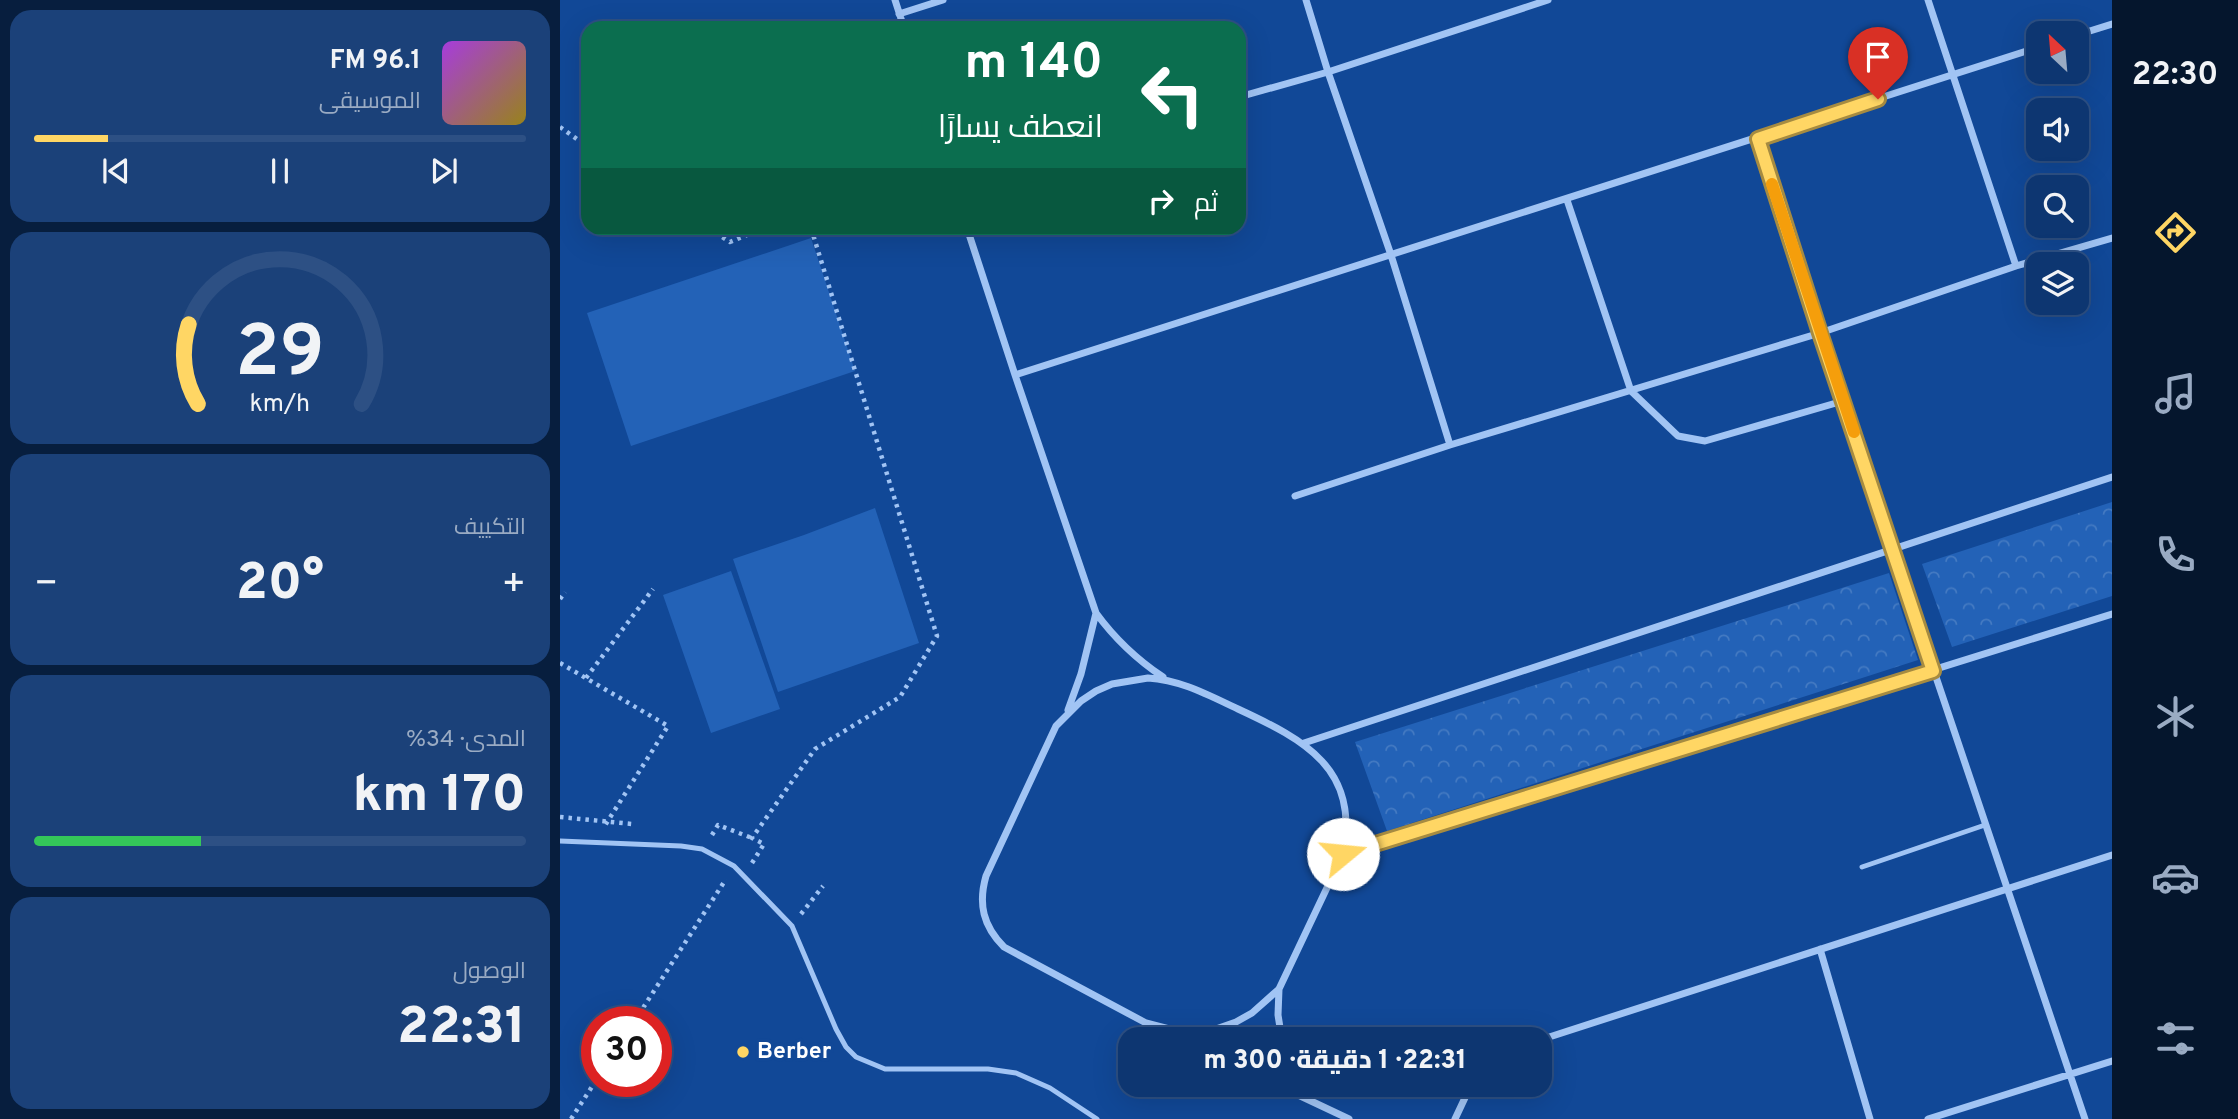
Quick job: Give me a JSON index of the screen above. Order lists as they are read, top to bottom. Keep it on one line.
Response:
{"places":["Berber"],"north":"top left","page":{"tabs":"22:30","turn":["140 m","انعطف يسارًا"],"song":["96.1 FM","الموسيقى"],"then":"ثم","tile":["التكييف",["المدى · 34%","170 km"],["الوصول","22:31"]],"heat":["−","20°","+"],"limit":"30","trip":"22:31 · 1 دقيقة · 300 m","gauge":["29","km/h"]}}
